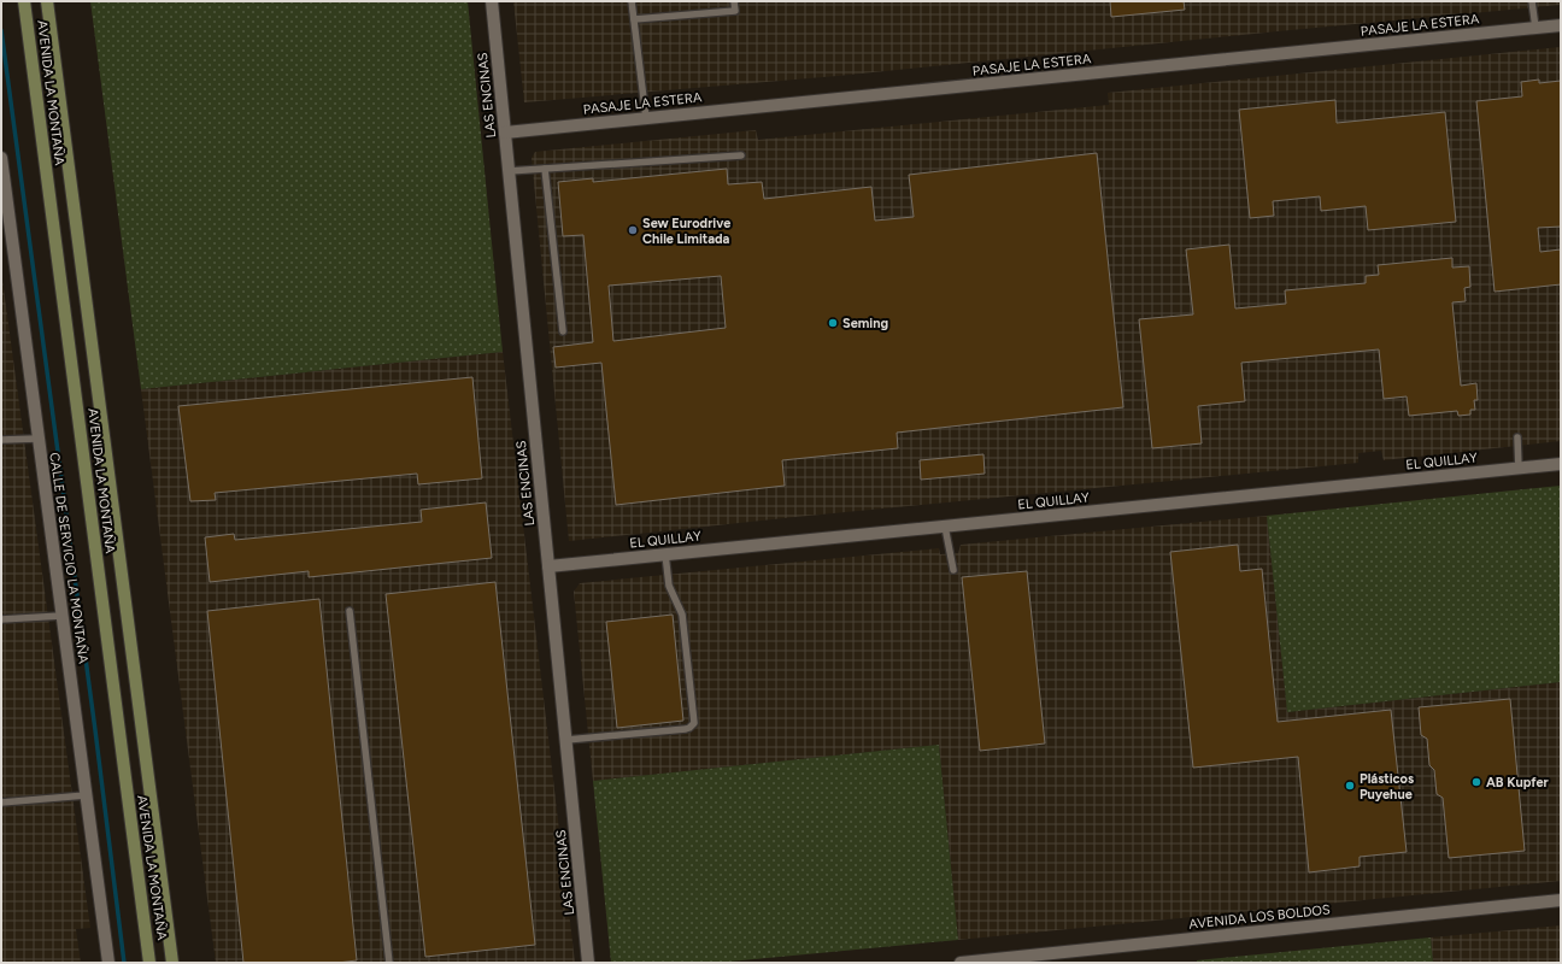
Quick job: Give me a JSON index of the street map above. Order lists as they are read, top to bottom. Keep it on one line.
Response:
{"streets":{"main road":["AVENIDA LA MONTAÑA"],"street":["PASAJE LA ESTERA","LAS ENCINAS","EL QUILLAY","CALLE DE SERVICIO LA MONTAÑA","AVENIDA LOS BOLDOS"]},"crossings":[["PASAJE LA ESTERA","LAS ENCINAS"],["LAS ENCINAS","EL QUILLAY"]],"places":["Sew Eurodrive Chile Limitada","Seming","AB Kupfer","Plásticos Puyehue"]}
